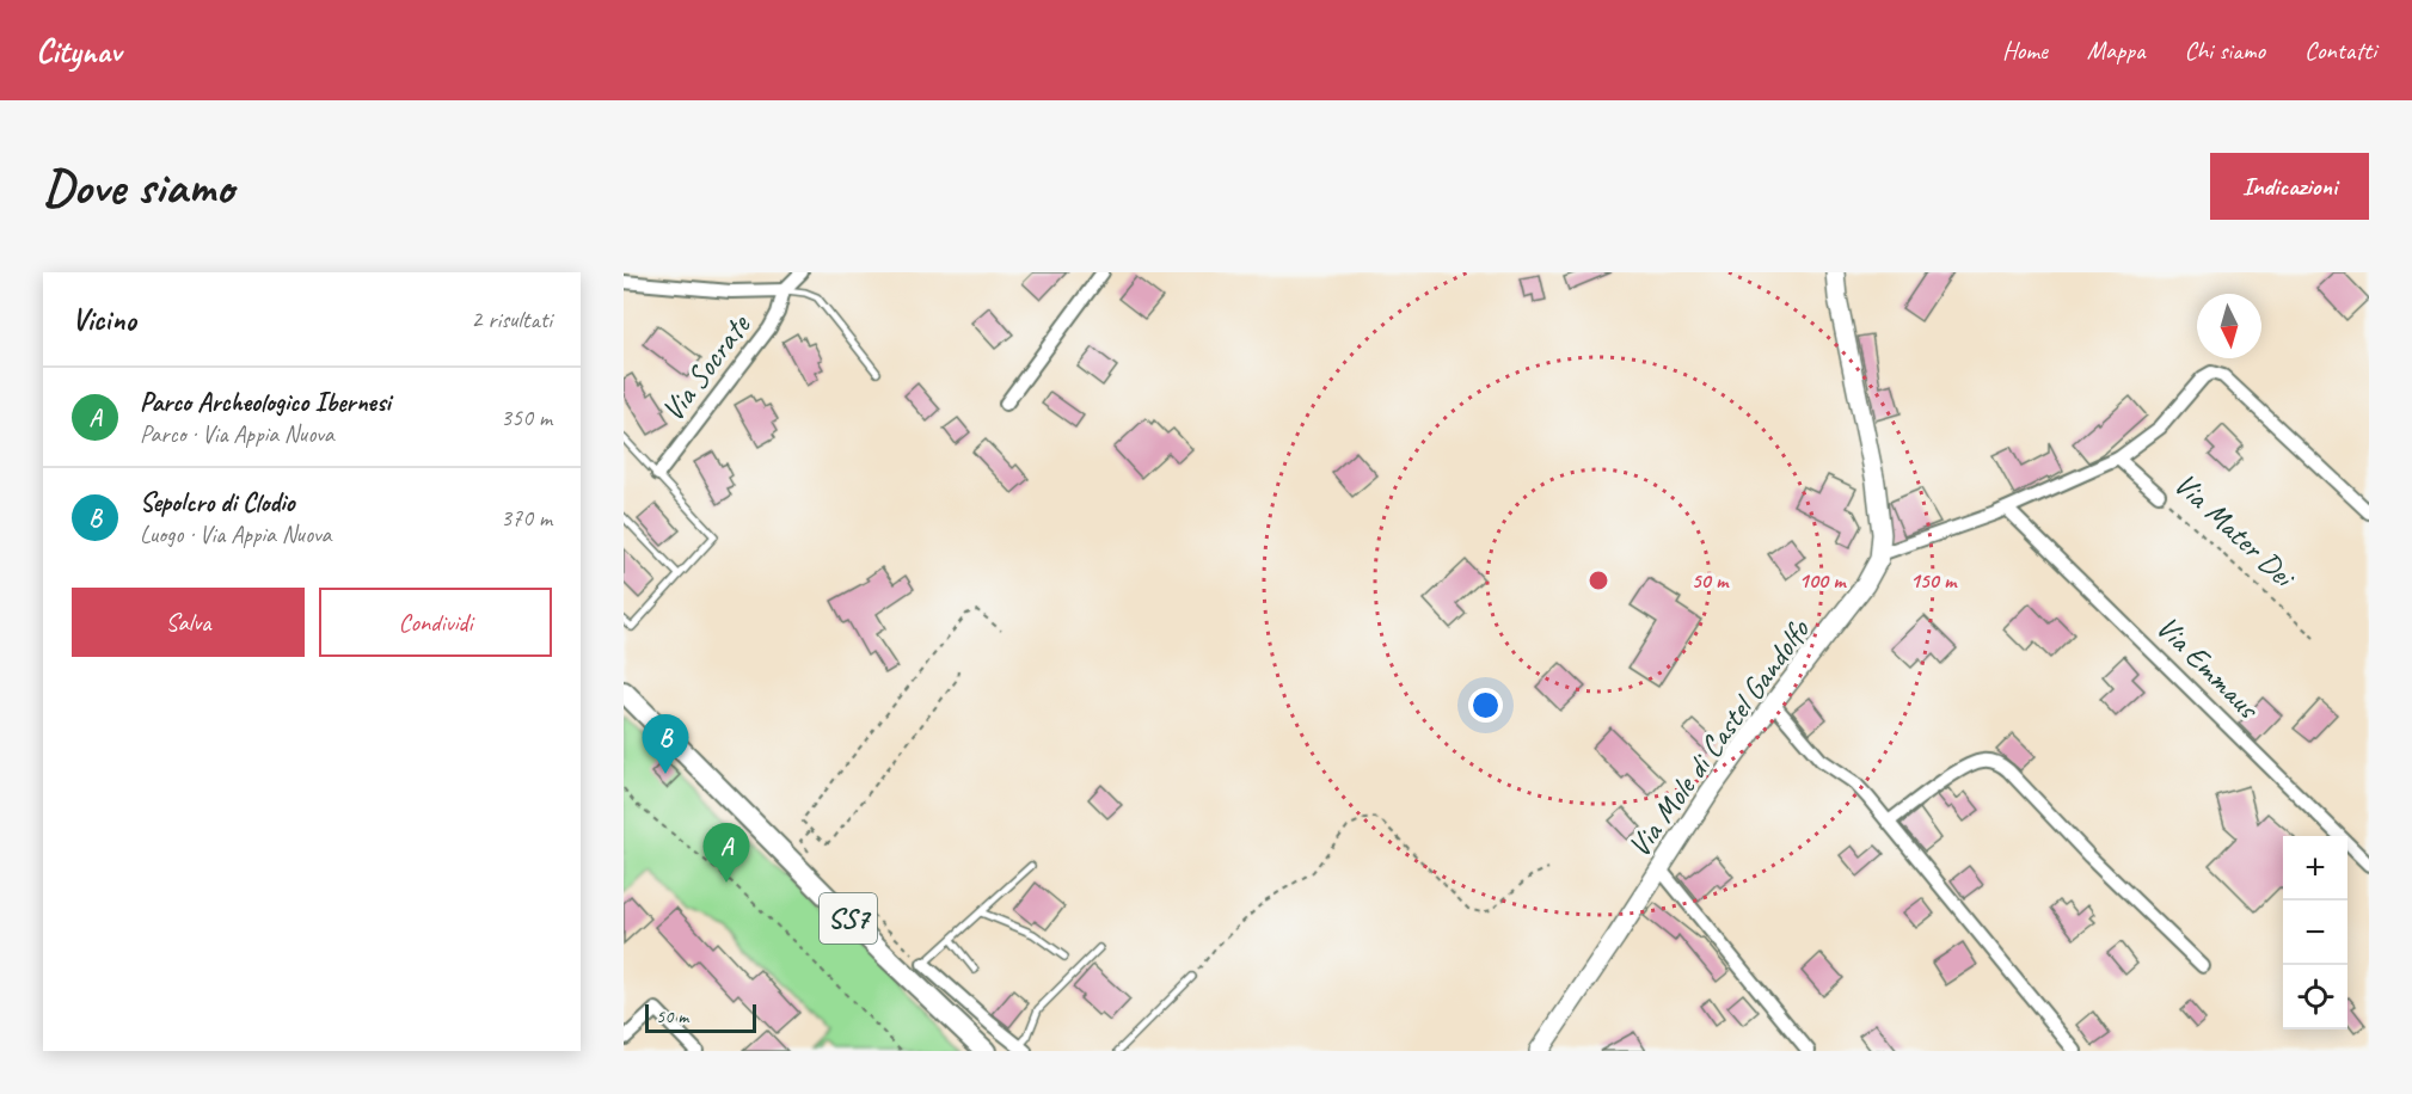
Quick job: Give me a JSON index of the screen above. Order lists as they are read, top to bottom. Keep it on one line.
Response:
{"streets":{"main road":["SS7"],"street":["Via Socrate","Via Mater Dei","Via Emmaus","Via Mole di Castel Gandolfo"]},"scale_bar":"50 m","north":"bottom","page":{"header":"Citynav","nav":["Home","Mappa","Chi siamo","Contatti"],"buttons":["Indicazioni",["Salva","Condividi"]],"title":"Dove siamo","heading":["Vicino","2 risultati"],"list":[{"mark":"A","name":"Parco Archeologico Ibernesi","note":"Parco · Via Appia Nuova","value":"350 m"},{"mark":"B","name":"Sepolcro di Clodio","note":"Luogo · Via Appia Nuova","value":"370 m"}],"pins":["B","A"],"map_buttons":["+","−"],"scale":"50 m"},"rings":["50 m","100 m","150 m"]}
